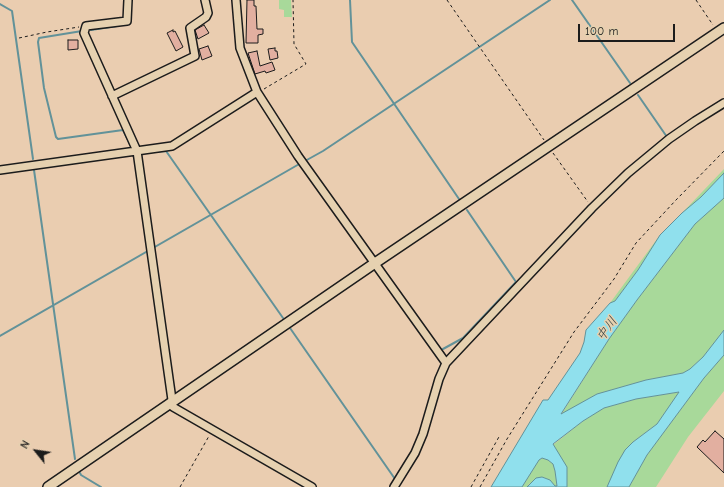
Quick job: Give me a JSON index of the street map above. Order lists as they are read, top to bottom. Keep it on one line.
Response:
{"water":["中川"],"scale_bar":"100 m","north":"top left"}
